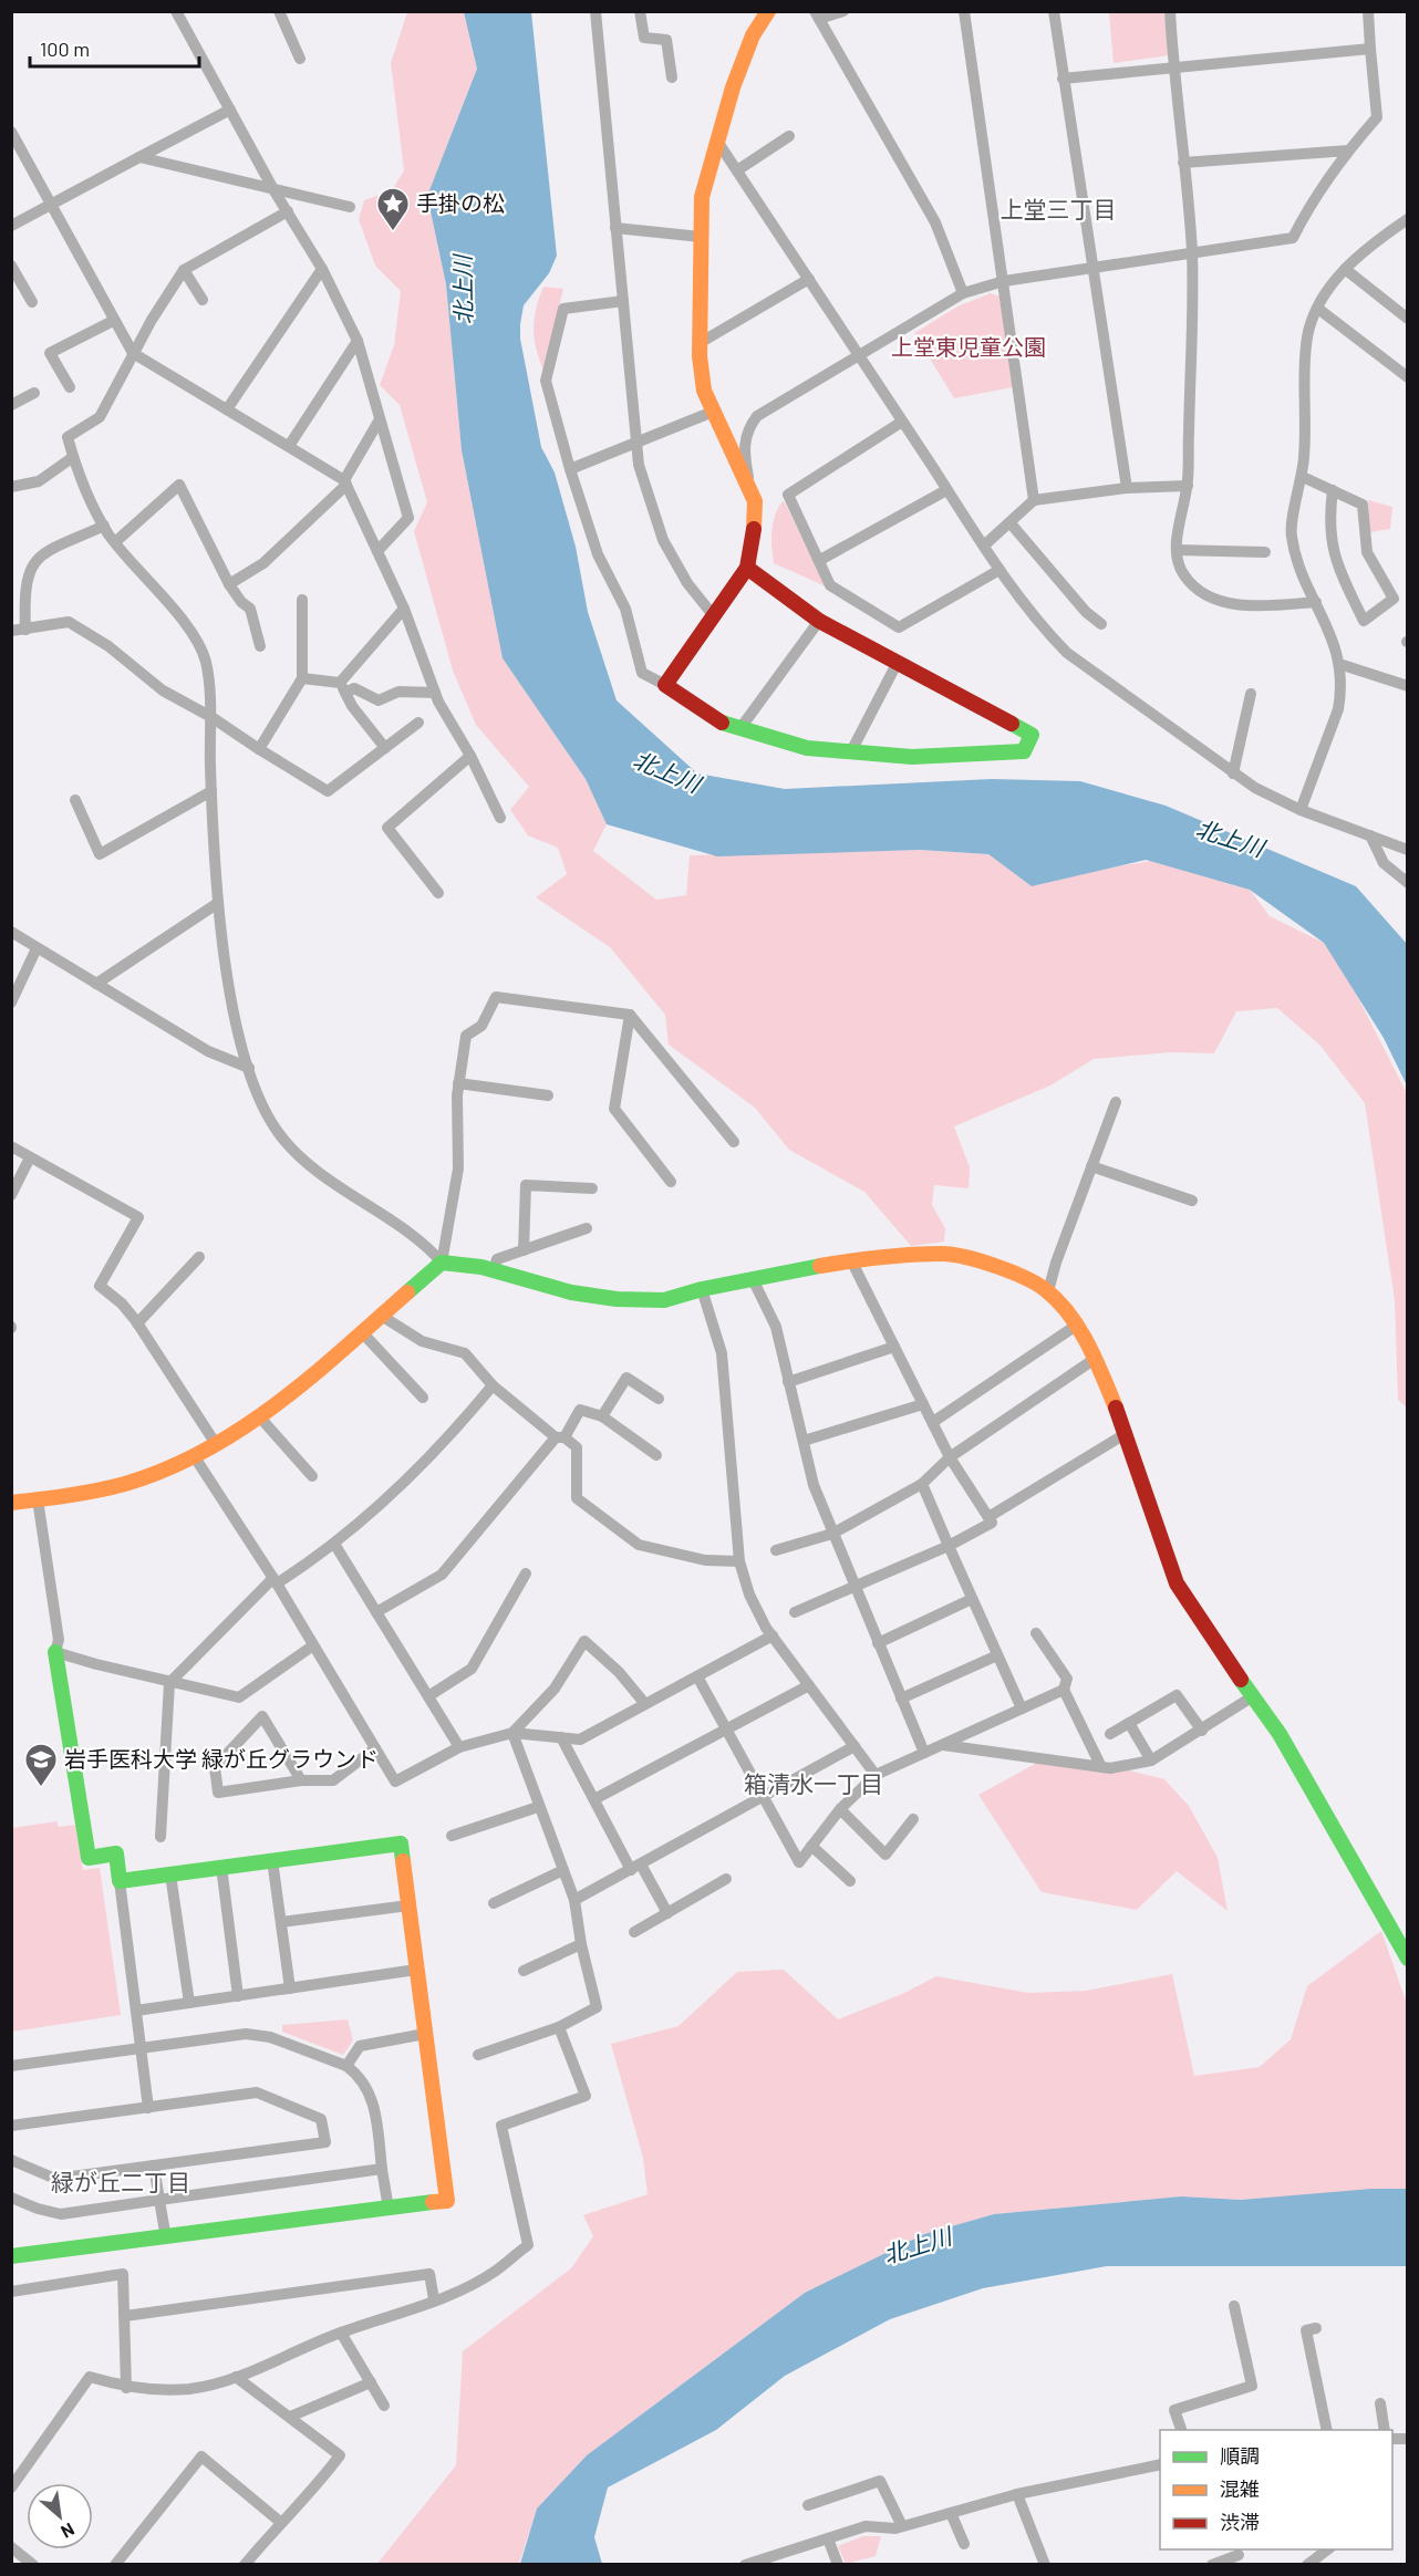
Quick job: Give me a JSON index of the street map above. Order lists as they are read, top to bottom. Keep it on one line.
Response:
{"districts":["上堂三丁目","箱清水一丁目","緑が丘二丁目"],"water":["北上川"],"parks":["上堂東児童公園"],"places":{"place":["手掛の松"],"school or university":["岩手医科大学 緑が丘グラウンド"]},"legend":["順調","混雑","渋滞"],"scale_bar":"100 m","north":"bottom right"}
